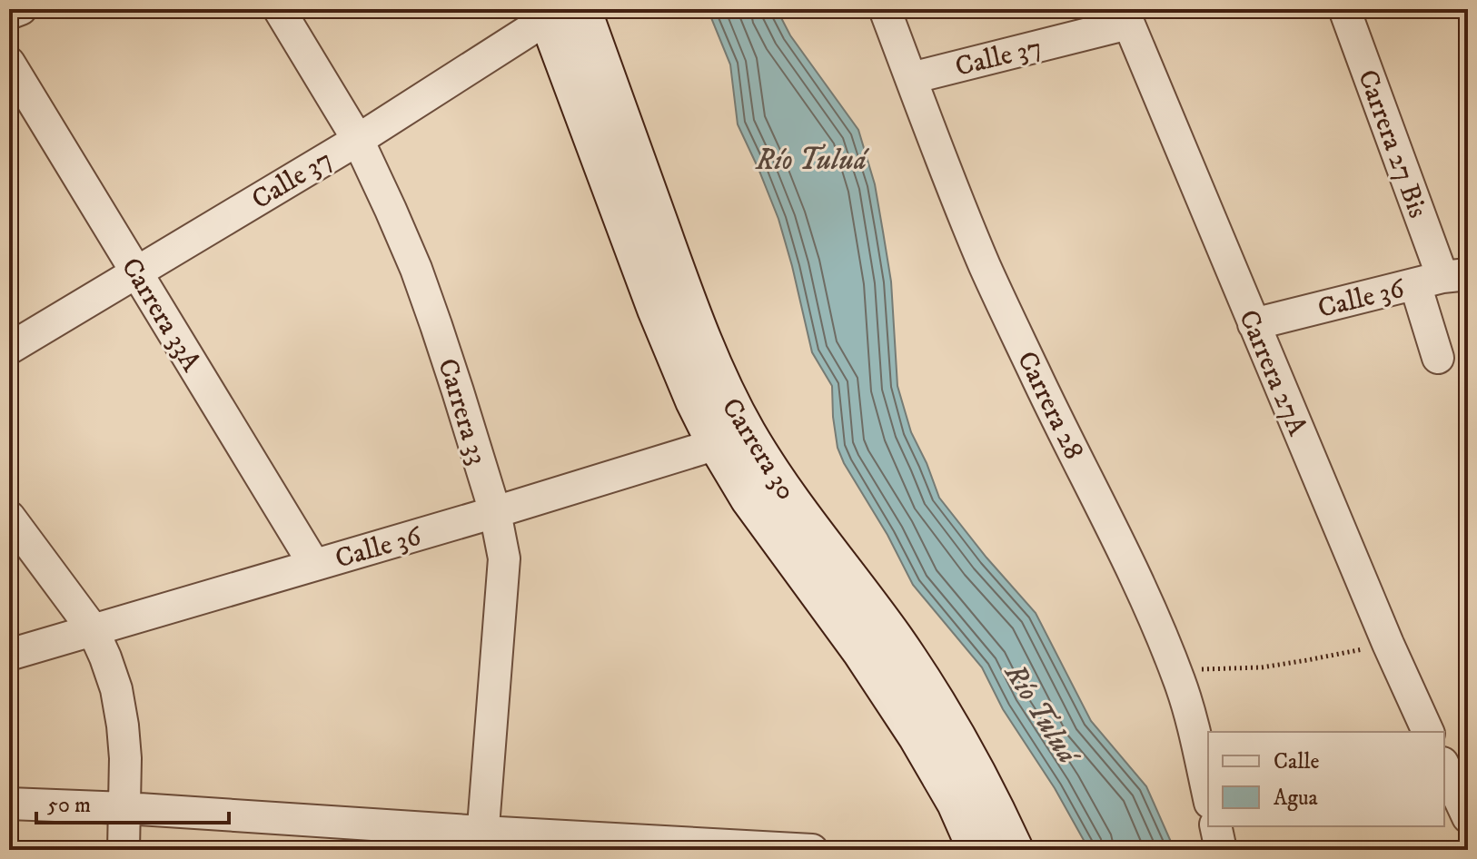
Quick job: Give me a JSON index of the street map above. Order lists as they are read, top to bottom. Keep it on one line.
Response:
{"streets":{"main road":["Carrera 30"],"street":["Calle 37","Carrera 27 Bis","Calle 36","Carrera 33A","Carrera 27A","Carrera 28","Carrera 33"]},"crossings":[["Calle 37","Carrera 33A"],["Calle 37","Carrera 27A"],["Calle 37","Carrera 28"],["Calle 37","Carrera 33"],["Calle 37","Carrera 30"],["Carrera 27 Bis","Calle 36"],["Calle 36","Carrera 33A"],["Calle 36","Carrera 27A"],["Calle 36","Carrera 33"],["Calle 36","Carrera 30"]],"water":["Río Tuluá"],"legend":["Calle","Agua"],"scale_bar":"50 m"}
